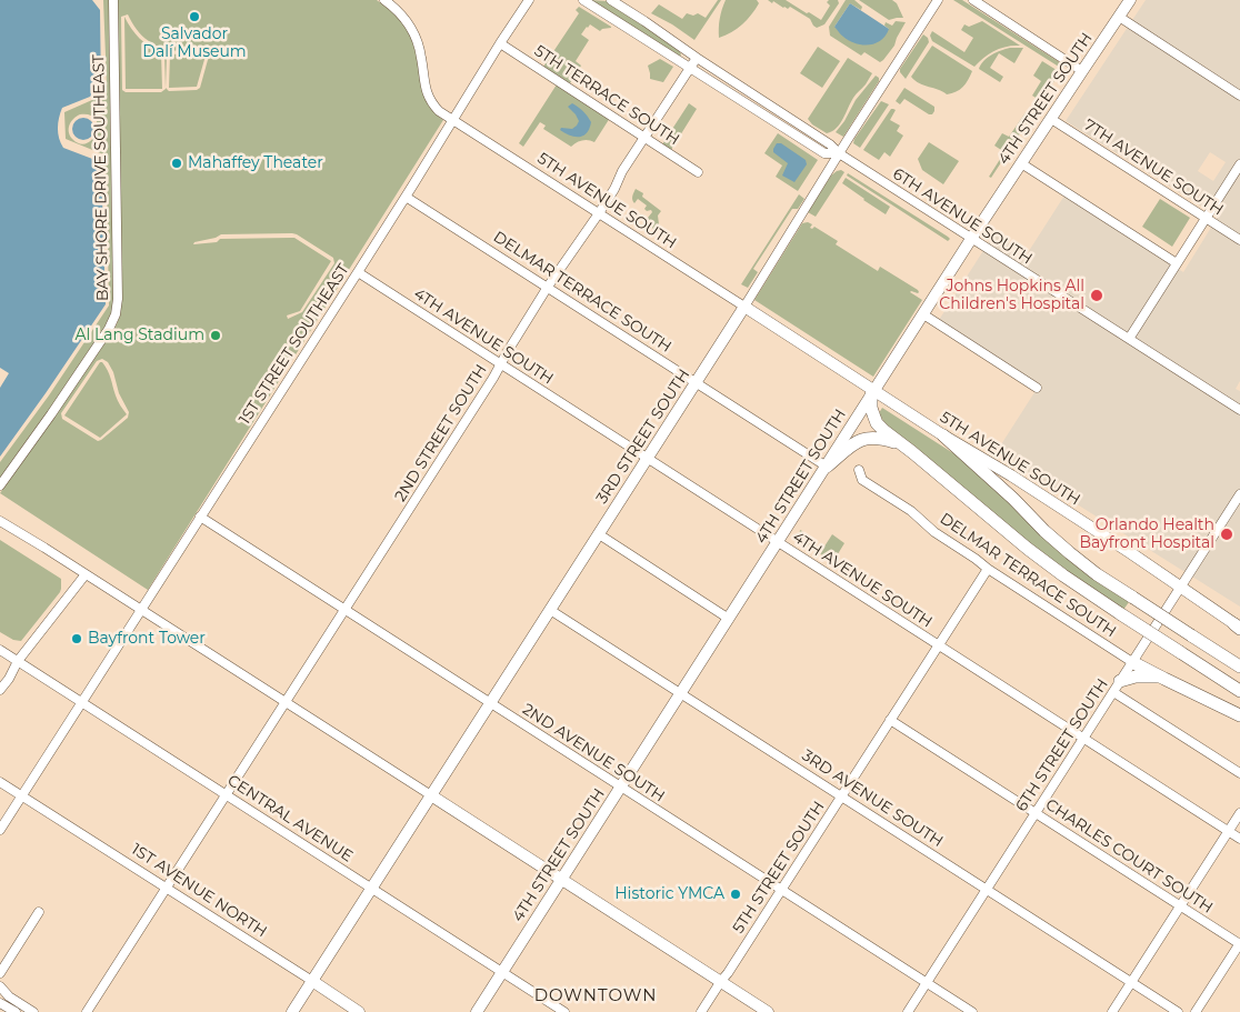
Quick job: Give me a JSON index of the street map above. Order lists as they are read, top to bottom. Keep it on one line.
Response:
{"streets":{"main road":["4TH STREET SOUTH","5TH AVENUE SOUTH","3RD STREET SOUTH","1ST AVENUE NORTH"],"street":["5TH TERRACE SOUTH","7TH AVENUE SOUTH","BAY SHORE DRIVE SOUTHEAST","6TH AVENUE SOUTH","DELMAR TERRACE SOUTH","4TH AVENUE SOUTH","1ST STREET SOUTHEAST","2ND STREET SOUTH","6TH STREET SOUTH","2ND AVENUE SOUTH","3RD AVENUE SOUTH","CENTRAL AVENUE","CHARLES COURT SOUTH","5TH STREET SOUTH"]},"crossings":[["5TH TERRACE SOUTH","1ST STREET SOUTHEAST"],["5TH TERRACE SOUTH","2ND STREET SOUTH"],["4TH STREET SOUTH","7TH AVENUE SOUTH"],["4TH STREET SOUTH","5TH AVENUE SOUTH"],["4TH STREET SOUTH","6TH AVENUE SOUTH"],["4TH STREET SOUTH","DELMAR TERRACE SOUTH"],["4TH STREET SOUTH","4TH AVENUE SOUTH"],["4TH STREET SOUTH","2ND AVENUE SOUTH"],["4TH STREET SOUTH","3RD AVENUE SOUTH"],["4TH STREET SOUTH","CENTRAL AVENUE"],["5TH AVENUE SOUTH","1ST STREET SOUTHEAST"],["5TH AVENUE SOUTH","2ND STREET SOUTH"],["5TH AVENUE SOUTH","3RD STREET SOUTH"],["5TH AVENUE SOUTH","6TH STREET SOUTH"],["6TH AVENUE SOUTH","2ND STREET SOUTH"],["6TH AVENUE SOUTH","3RD STREET SOUTH"],["DELMAR TERRACE SOUTH","1ST STREET SOUTHEAST"],["DELMAR TERRACE SOUTH","2ND STREET SOUTH"],["DELMAR TERRACE SOUTH","3RD STREET SOUTH"],["DELMAR TERRACE SOUTH","6TH STREET SOUTH"],["DELMAR TERRACE SOUTH","5TH STREET SOUTH"],["4TH AVENUE SOUTH","1ST STREET SOUTHEAST"],["4TH AVENUE SOUTH","2ND STREET SOUTH"],["4TH AVENUE SOUTH","3RD STREET SOUTH"],["4TH AVENUE SOUTH","6TH STREET SOUTH"],["4TH AVENUE SOUTH","5TH STREET SOUTH"],["1ST STREET SOUTHEAST","2ND AVENUE SOUTH"],["1ST STREET SOUTHEAST","CENTRAL AVENUE"],["1ST STREET SOUTHEAST","1ST AVENUE NORTH"],["2ND STREET SOUTH","2ND AVENUE SOUTH"],["2ND STREET SOUTH","CENTRAL AVENUE"],["2ND STREET SOUTH","1ST AVENUE NORTH"],["3RD STREET SOUTH","2ND AVENUE SOUTH"],["3RD STREET SOUTH","3RD AVENUE SOUTH"],["3RD STREET SOUTH","CENTRAL AVENUE"],["3RD STREET SOUTH","1ST AVENUE NORTH"],["6TH STREET SOUTH","2ND AVENUE SOUTH"],["6TH STREET SOUTH","3RD AVENUE SOUTH"],["6TH STREET SOUTH","CHARLES COURT SOUTH"],["2ND AVENUE SOUTH","5TH STREET SOUTH"],["3RD AVENUE SOUTH","5TH STREET SOUTH"],["CHARLES COURT SOUTH","5TH STREET SOUTH"]],"districts":["DOWNTOWN"],"places":["Salvador Dalí Museum","Mahaffey Theater","Johns Hopkins All Children's Hospital","Al Lang Stadium","Orlando Health Bayfront Hospital","Bayfront Tower","Historic YMCA"]}
